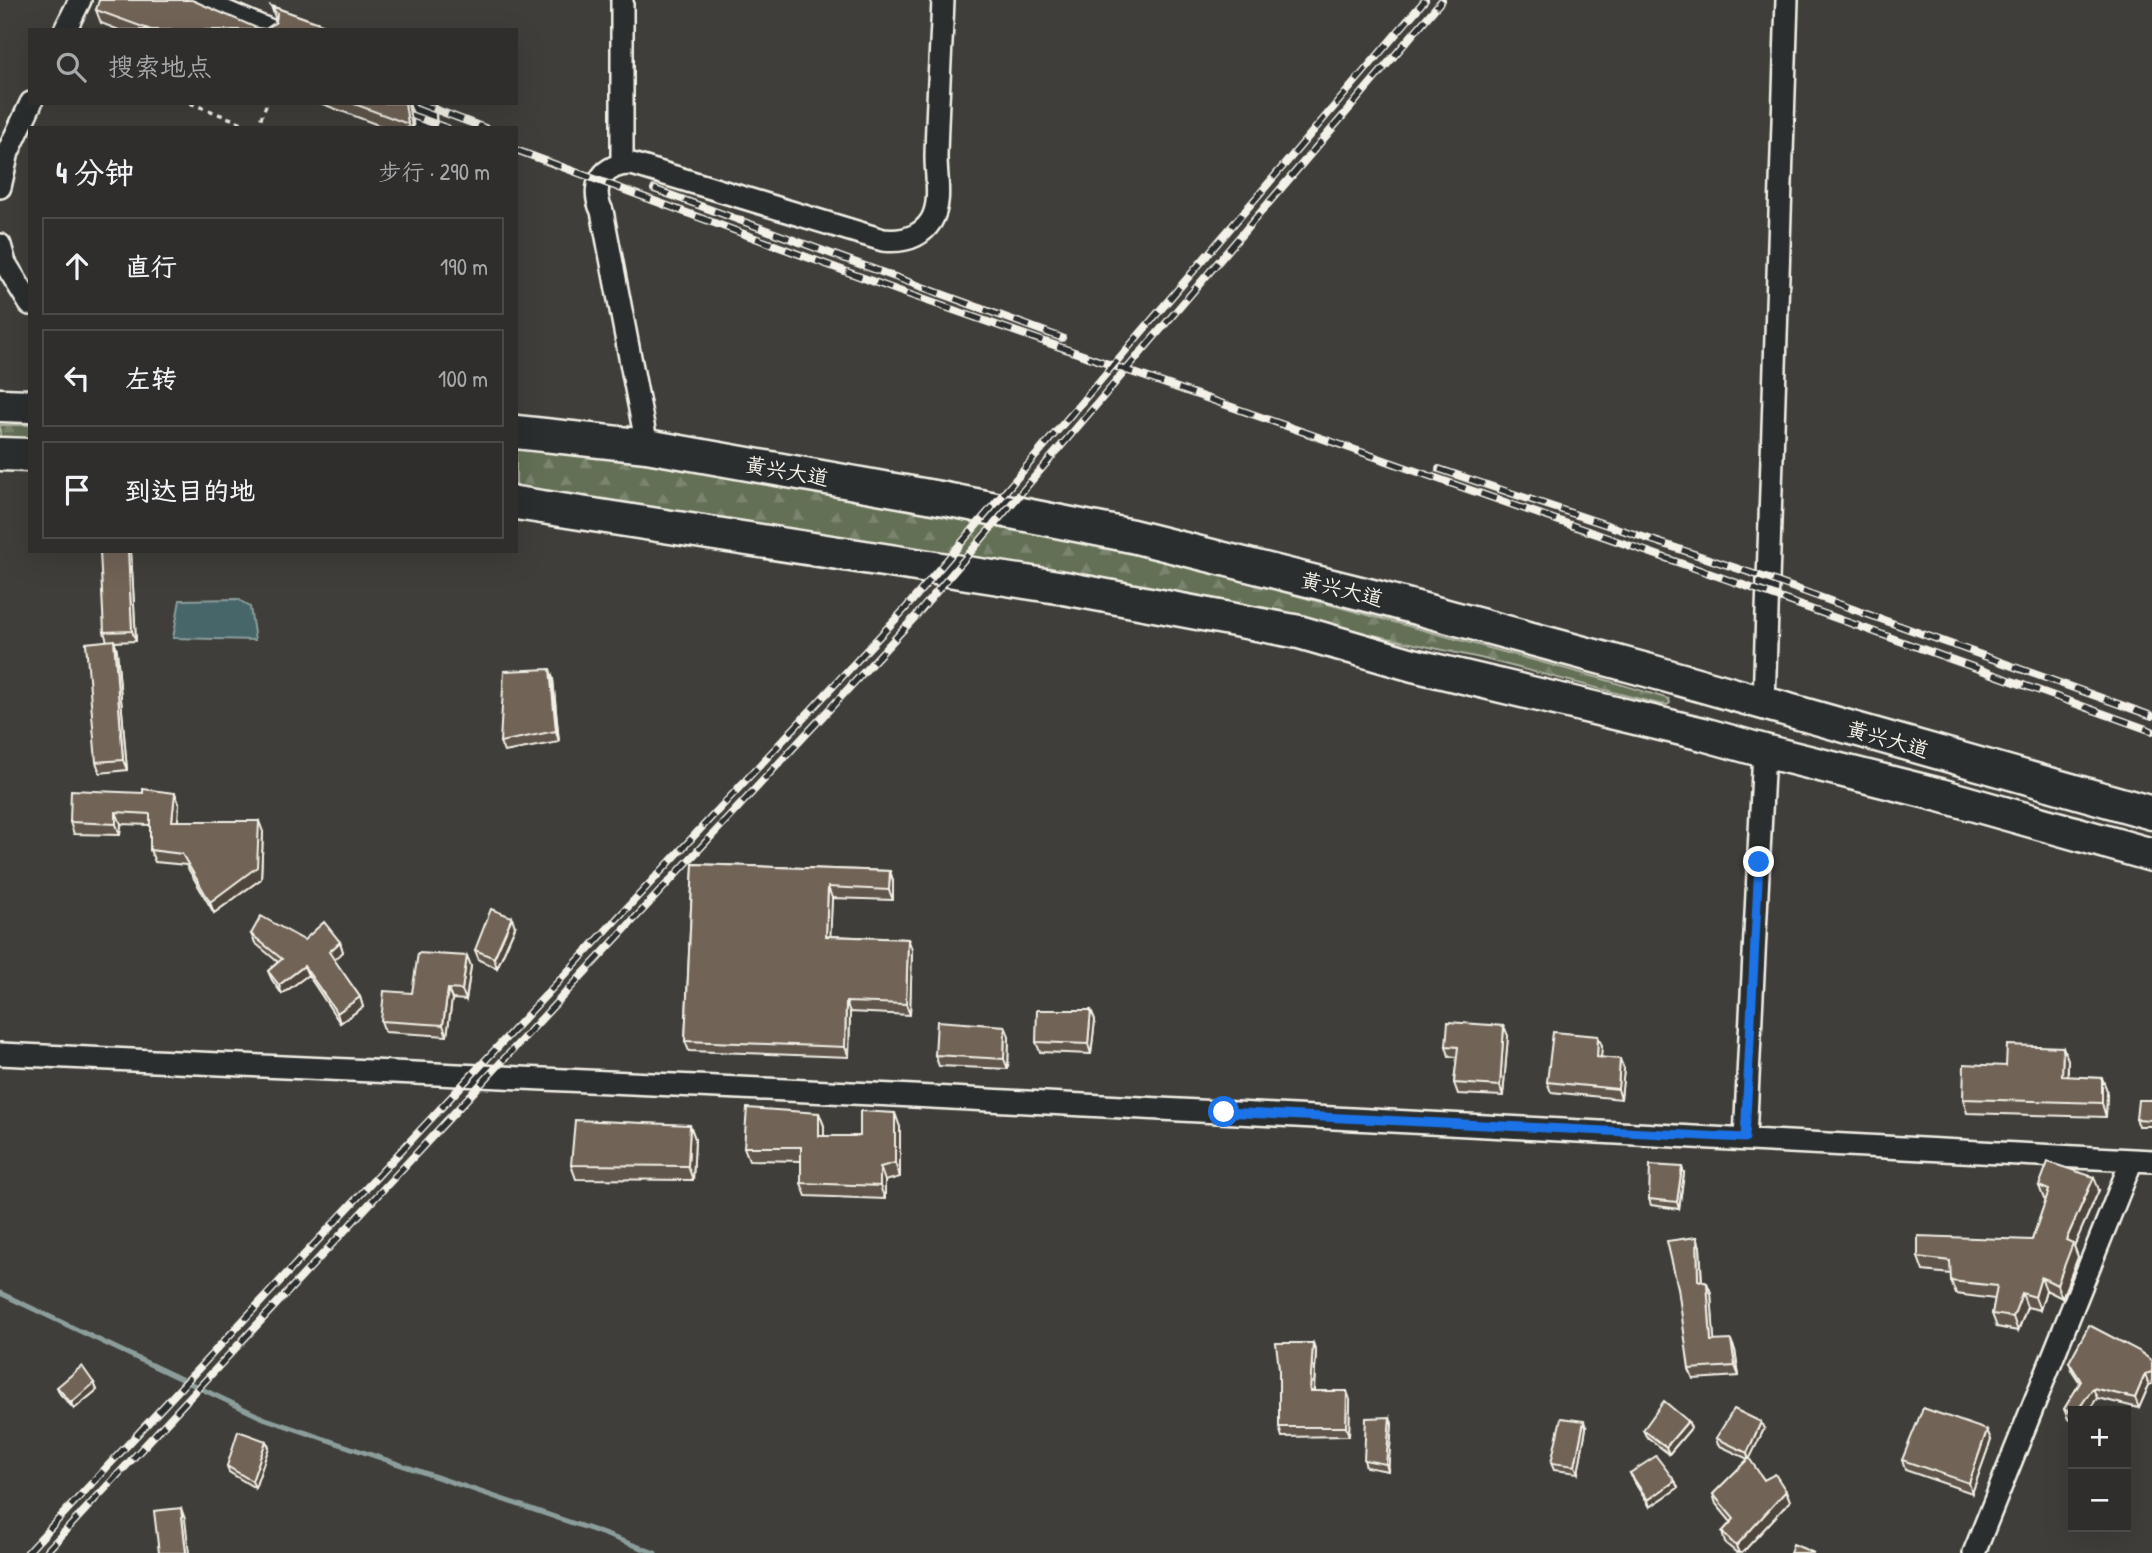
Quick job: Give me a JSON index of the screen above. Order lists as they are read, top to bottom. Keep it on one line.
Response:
{"streets":{"highway":["黄兴大道"]},"page":{"search":"搜索地点","heading":["4 分钟","步行 · 290 m"],"list":[["直行","190 m"],["左转","100 m"],"到达目的地"],"map_buttons":["+","−"]}}
